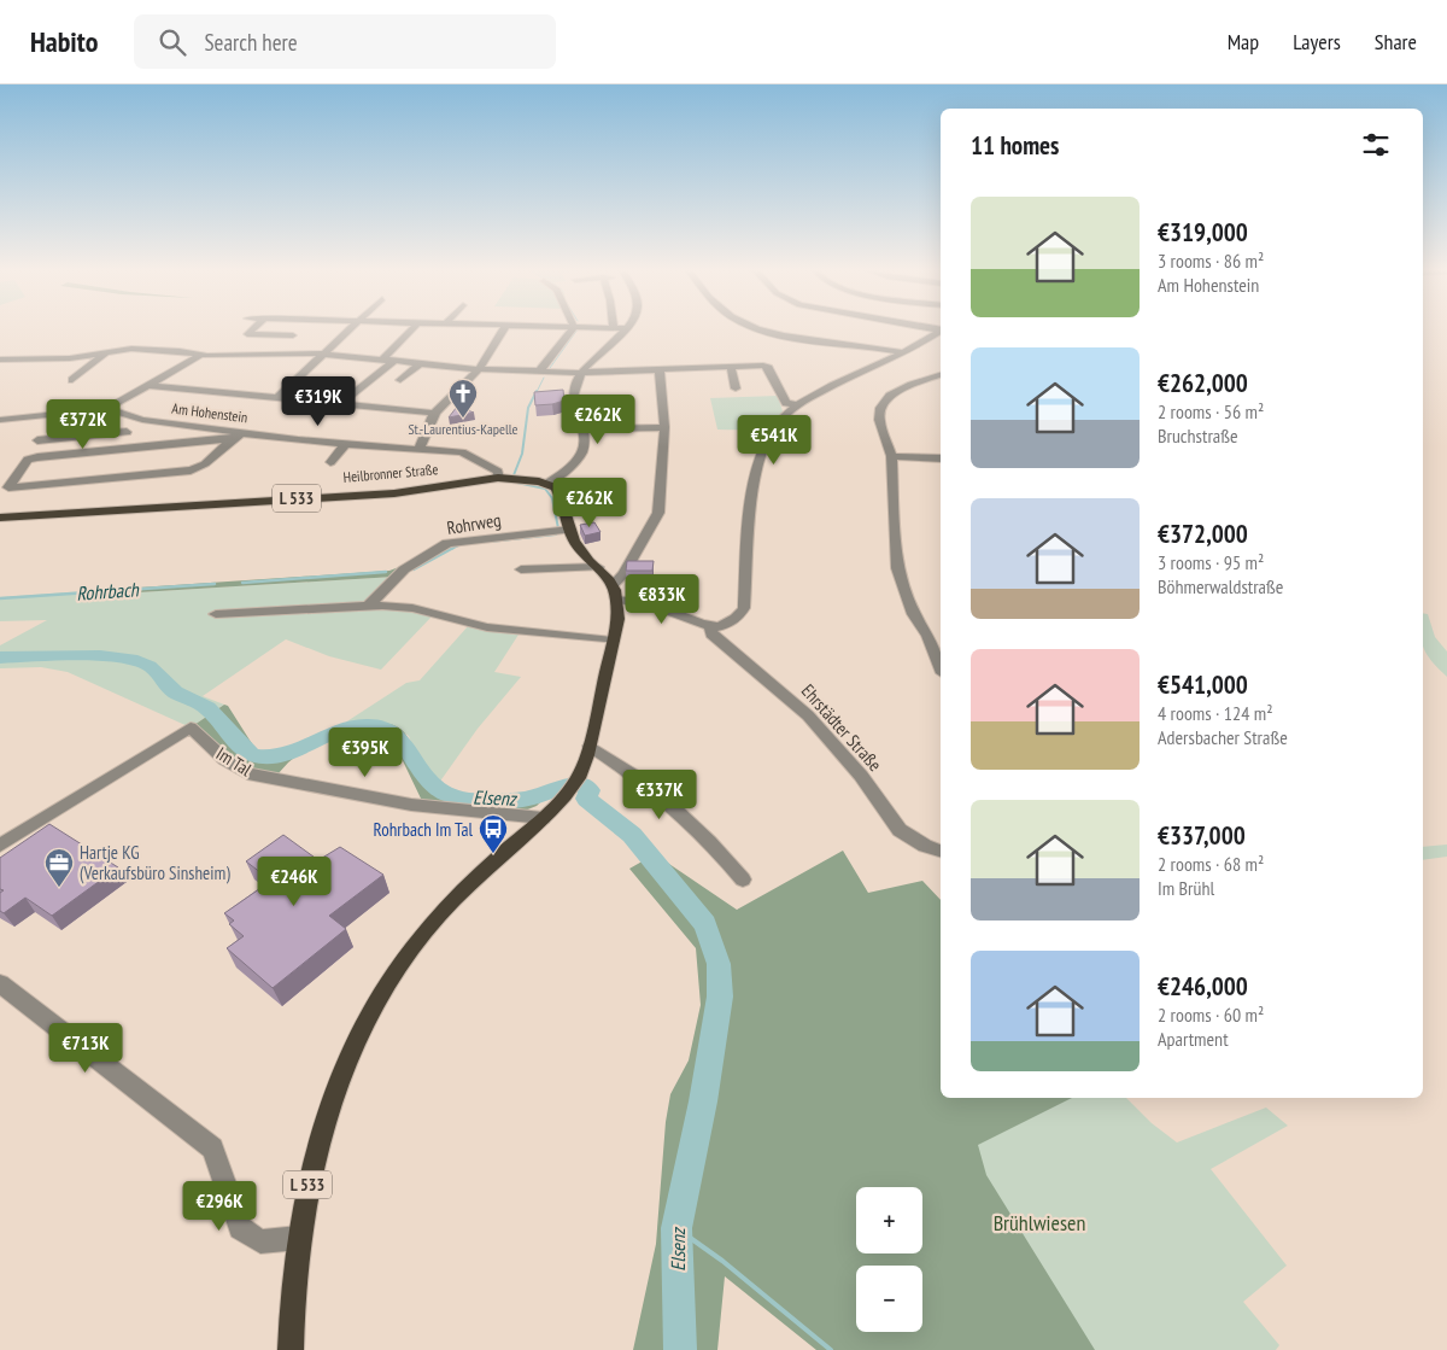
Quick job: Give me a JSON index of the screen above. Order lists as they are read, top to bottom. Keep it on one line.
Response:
{"streets":{"main road":["Heilbronner Straße","L 533"],"street":["Am Hohenstein","Rohrweg","Ehrstädter Straße","Im Tal"]},"crossings":[["Am Hohenstein","Heilbronner Straße"],["Heilbronner Straße","L 533"],["L 533","Rohrweg"],["L 533","Im Tal"]],"water":["Rohrbach","Elsenz"],"parks":["Brühlwiesen"],"places":{"church":["St.-Laurentius-Kapelle"],"bus stop":["Rohrbach Im Tal"],"office":["Hartje KG (Verkaufsbüro Sinsheim)"]},"page":{"header":"Habito","search":"Search here","nav":["Map","Layers","Share"],"heading":"11 homes","list":[{"name":"€319,000","note":"3 rooms · 86 m² · Am Hohenstein"},{"name":"€262,000","note":"2 rooms · 56 m² · Bruchstraße"},{"name":"€372,000","note":"3 rooms · 95 m² · Böhmerwaldstraße"},{"name":"€541,000","note":"4 rooms · 124 m² · Adersbacher Straße"},{"name":"€337,000","note":"2 rooms · 68 m² · Im Brühl"},{"name":"€246,000","note":"2 rooms · 60 m² · Apartment"}],"price":["€319K","€262K","€372K","€541K","€262K","€833K","€395K","€337K","€246K","€713K","€296K"],"map_buttons":["+","−"]}}
